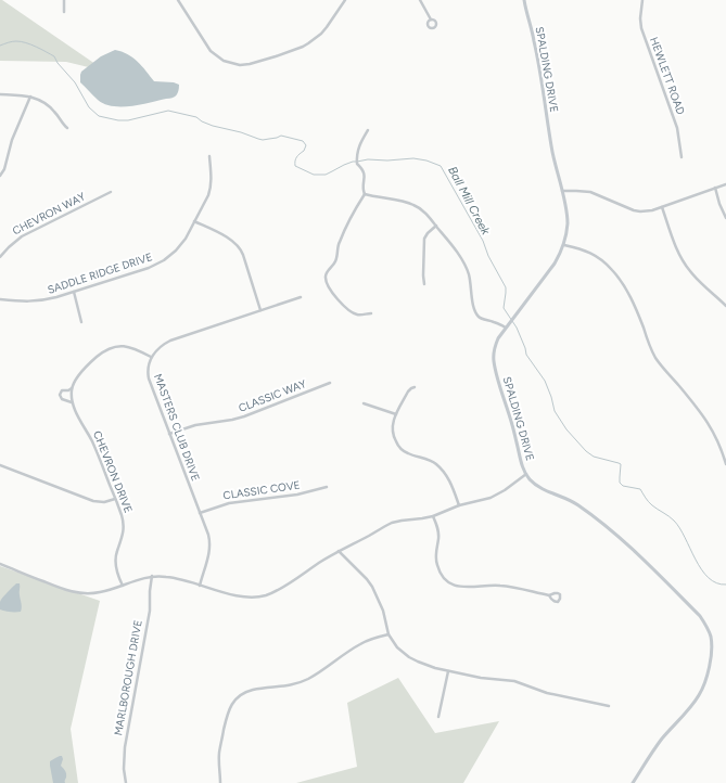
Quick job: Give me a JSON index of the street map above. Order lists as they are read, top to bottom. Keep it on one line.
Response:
{"streets":{"street":["SPALDING DRIVE","HEWLETT ROAD","CHEVRON WAY","SADDLE RIDGE DRIVE","CLASSIC WAY","MASTERS CLUB DRIVE","CHEVRON DRIVE","CLASSIC COVE","MARLBOROUGH DRIVE"]},"crossings":[["CLASSIC WAY","MASTERS CLUB DRIVE"],["MASTERS CLUB DRIVE","CLASSIC COVE"]],"water":["Ball Mill Creek"]}
